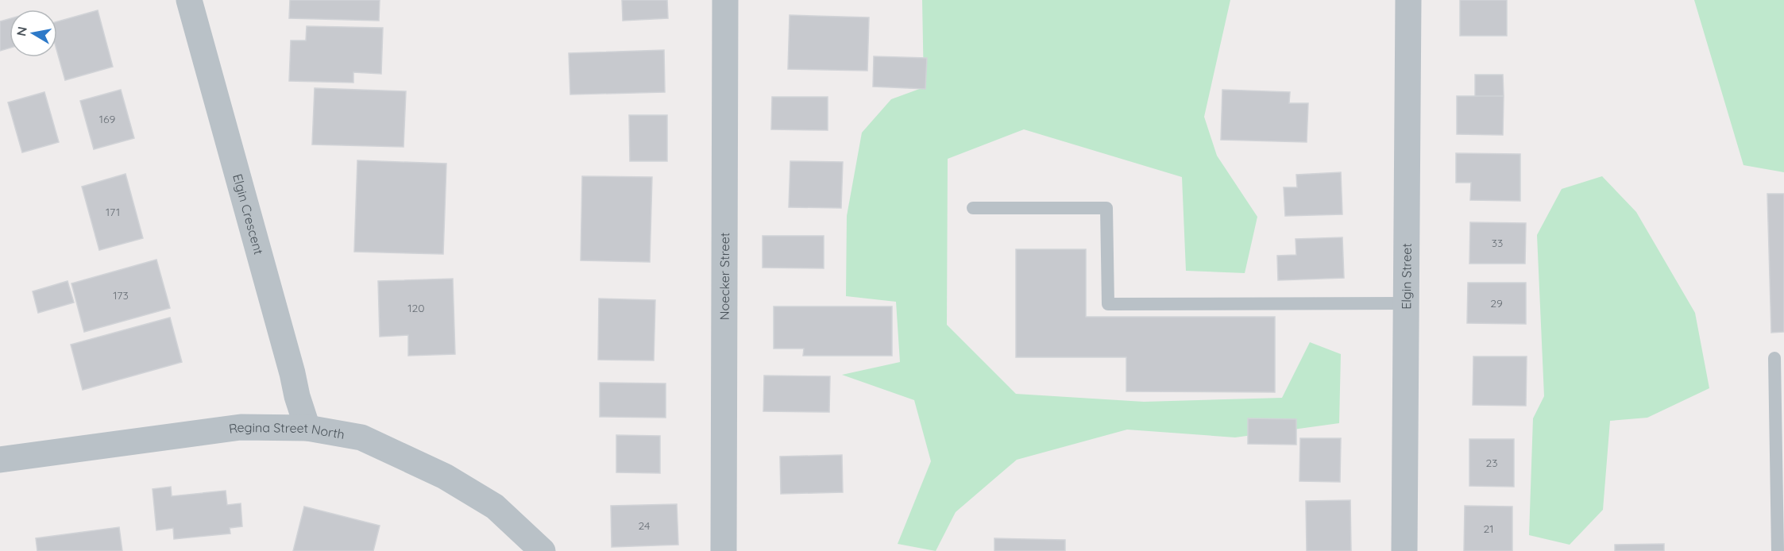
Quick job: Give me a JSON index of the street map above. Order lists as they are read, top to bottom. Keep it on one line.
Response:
{"streets":{"street":["Elgin Crescent","Noecker Street","Elgin Street","Regina Street North"]},"crossings":[["Elgin Crescent","Regina Street North"]],"house_numbers":["169","171","33","173","29","120","23","24","21"],"north":"left"}
